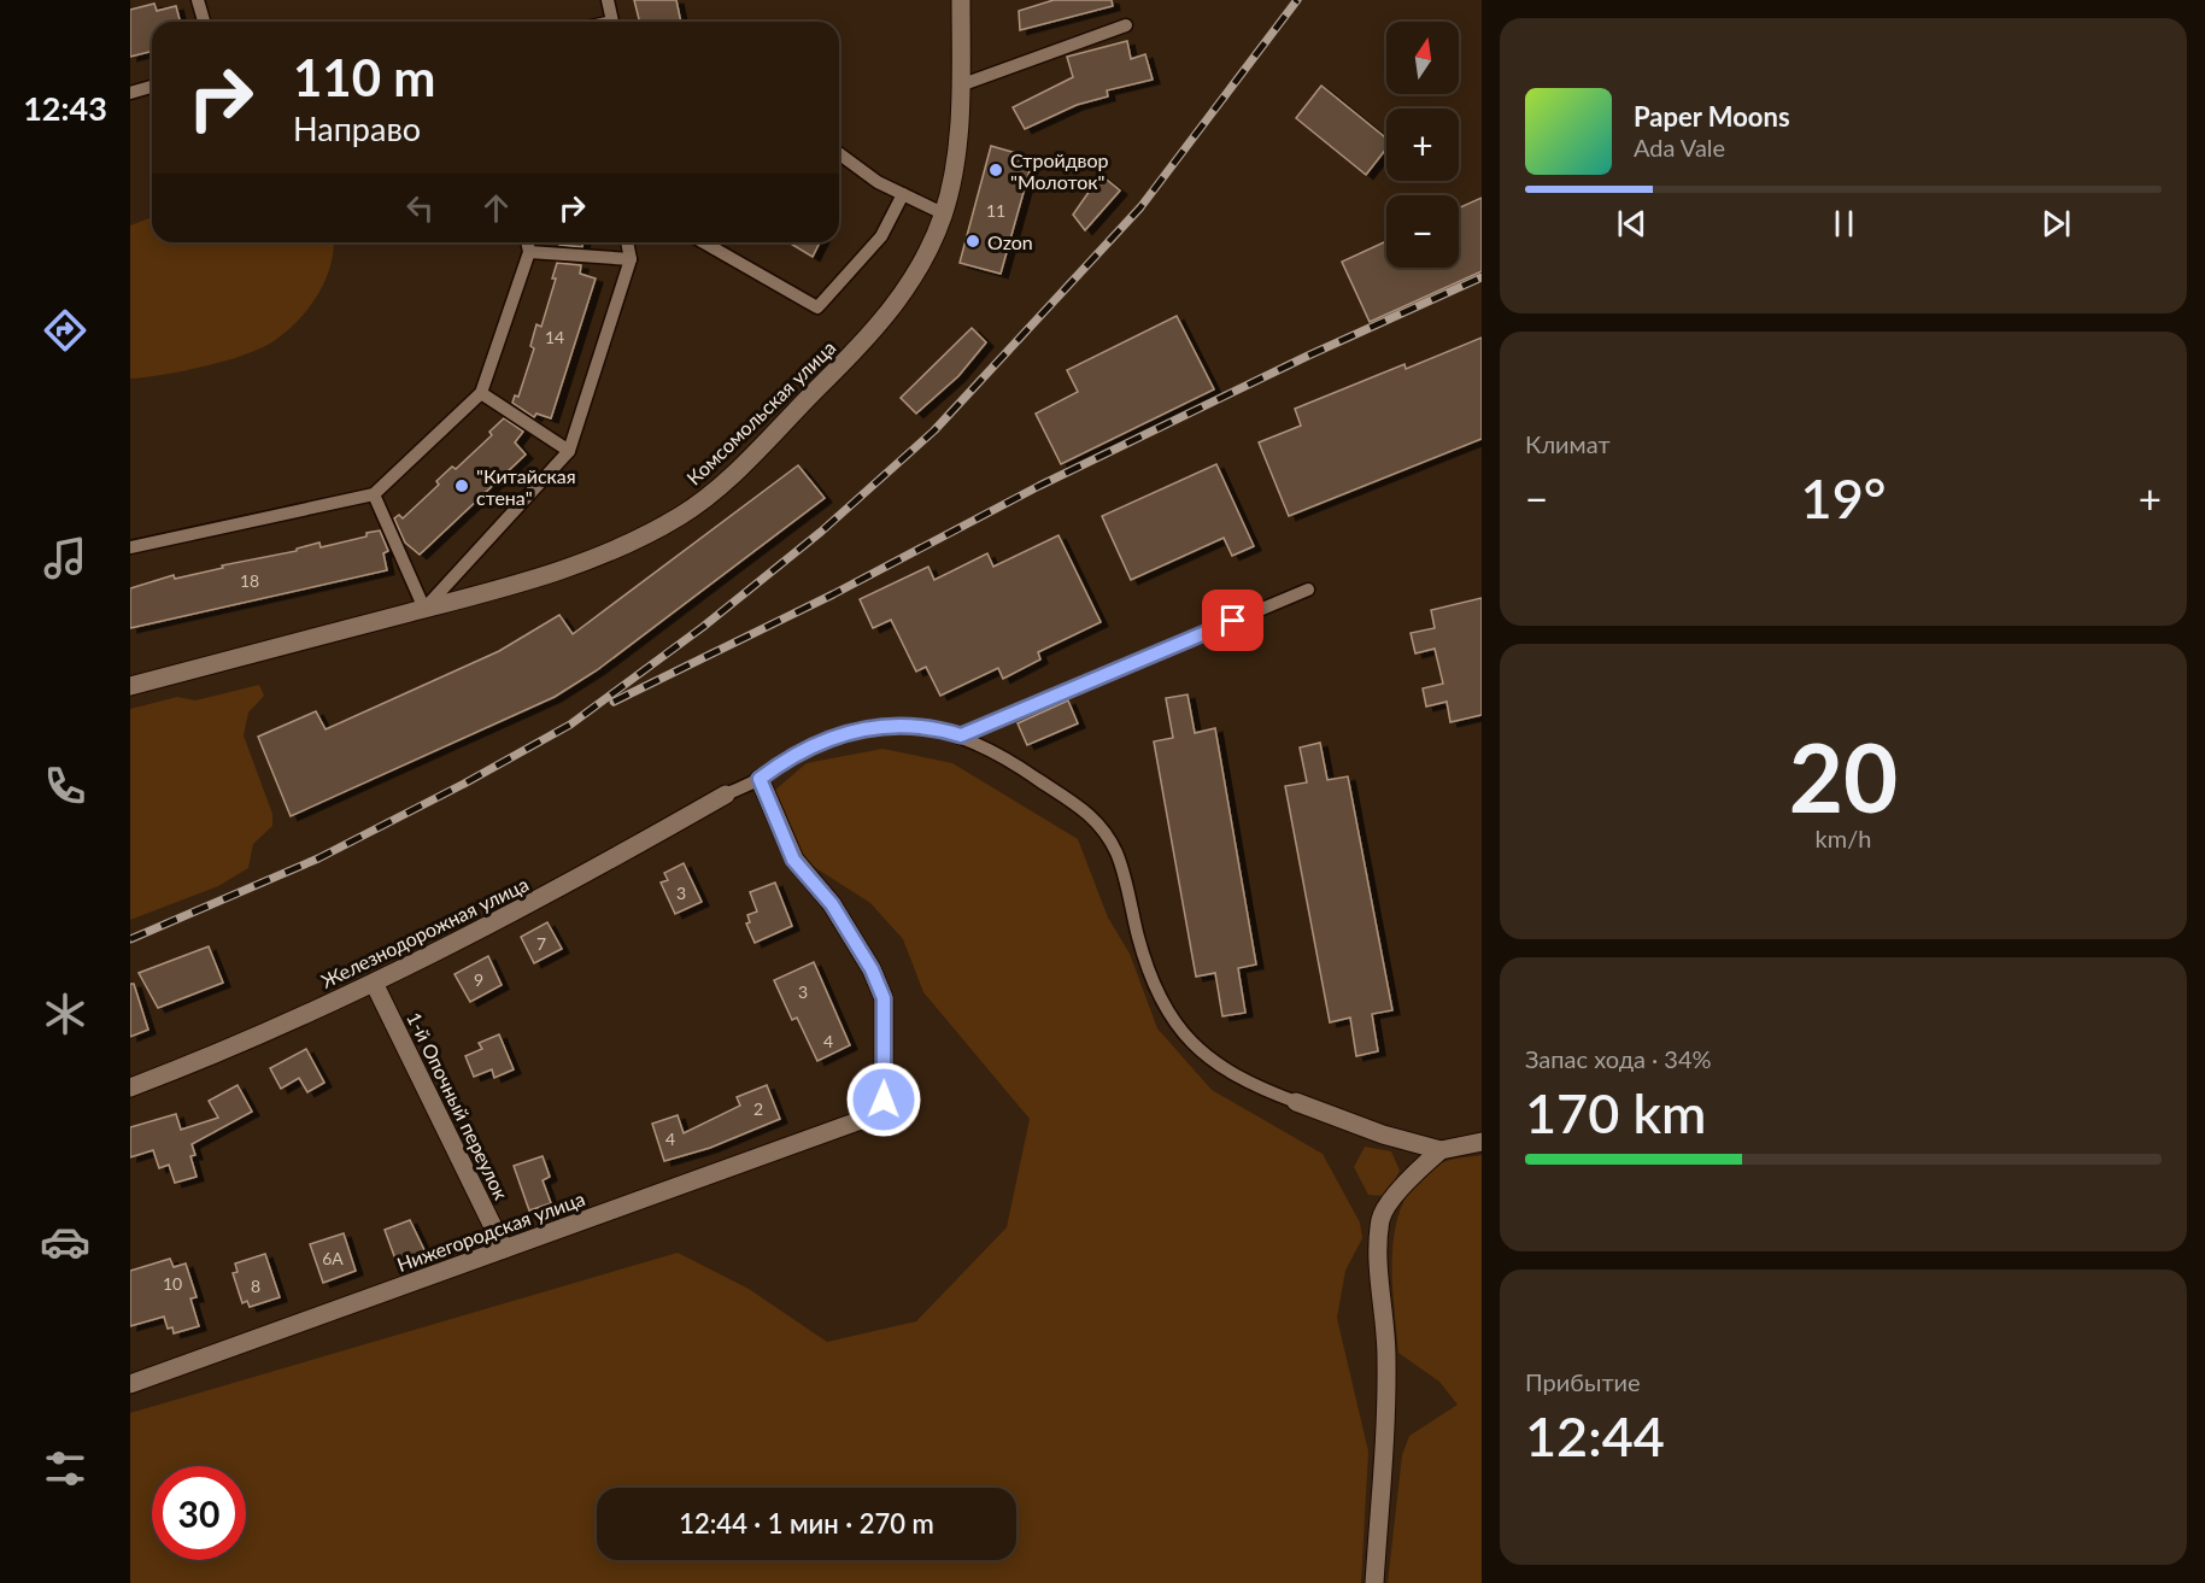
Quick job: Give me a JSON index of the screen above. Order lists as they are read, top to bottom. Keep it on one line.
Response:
{"streets":{"street":["Комсомольская улица","Железнодорожная улица","1-й Опочный переулок","Нижегородская улица"]},"crossings":[["Железнодорожная улица","1-й Опочный переулок"],["1-й Опочный переулок","Нижегородская улица"]],"places":["Стройдвор \"Молоток\"","Ozon","\"Китайская стена\""],"house_numbers":["11","14","18","3","7","9","3","4","2","4","6А","10","8"],"north":"top","page":{"tabs":"12:43","map_buttons":["+","−"],"turn":["110 m","Направо"],"song":["Paper Moons","Ada Vale"],"tile":["Климат",["20","km/h"],["Запас хода · 34%","170 km"],["Прибытие","12:44"]],"heat":["−","19°","+"],"limit":"30","trip":"12:44 · 1 мин · 270 m"}}
